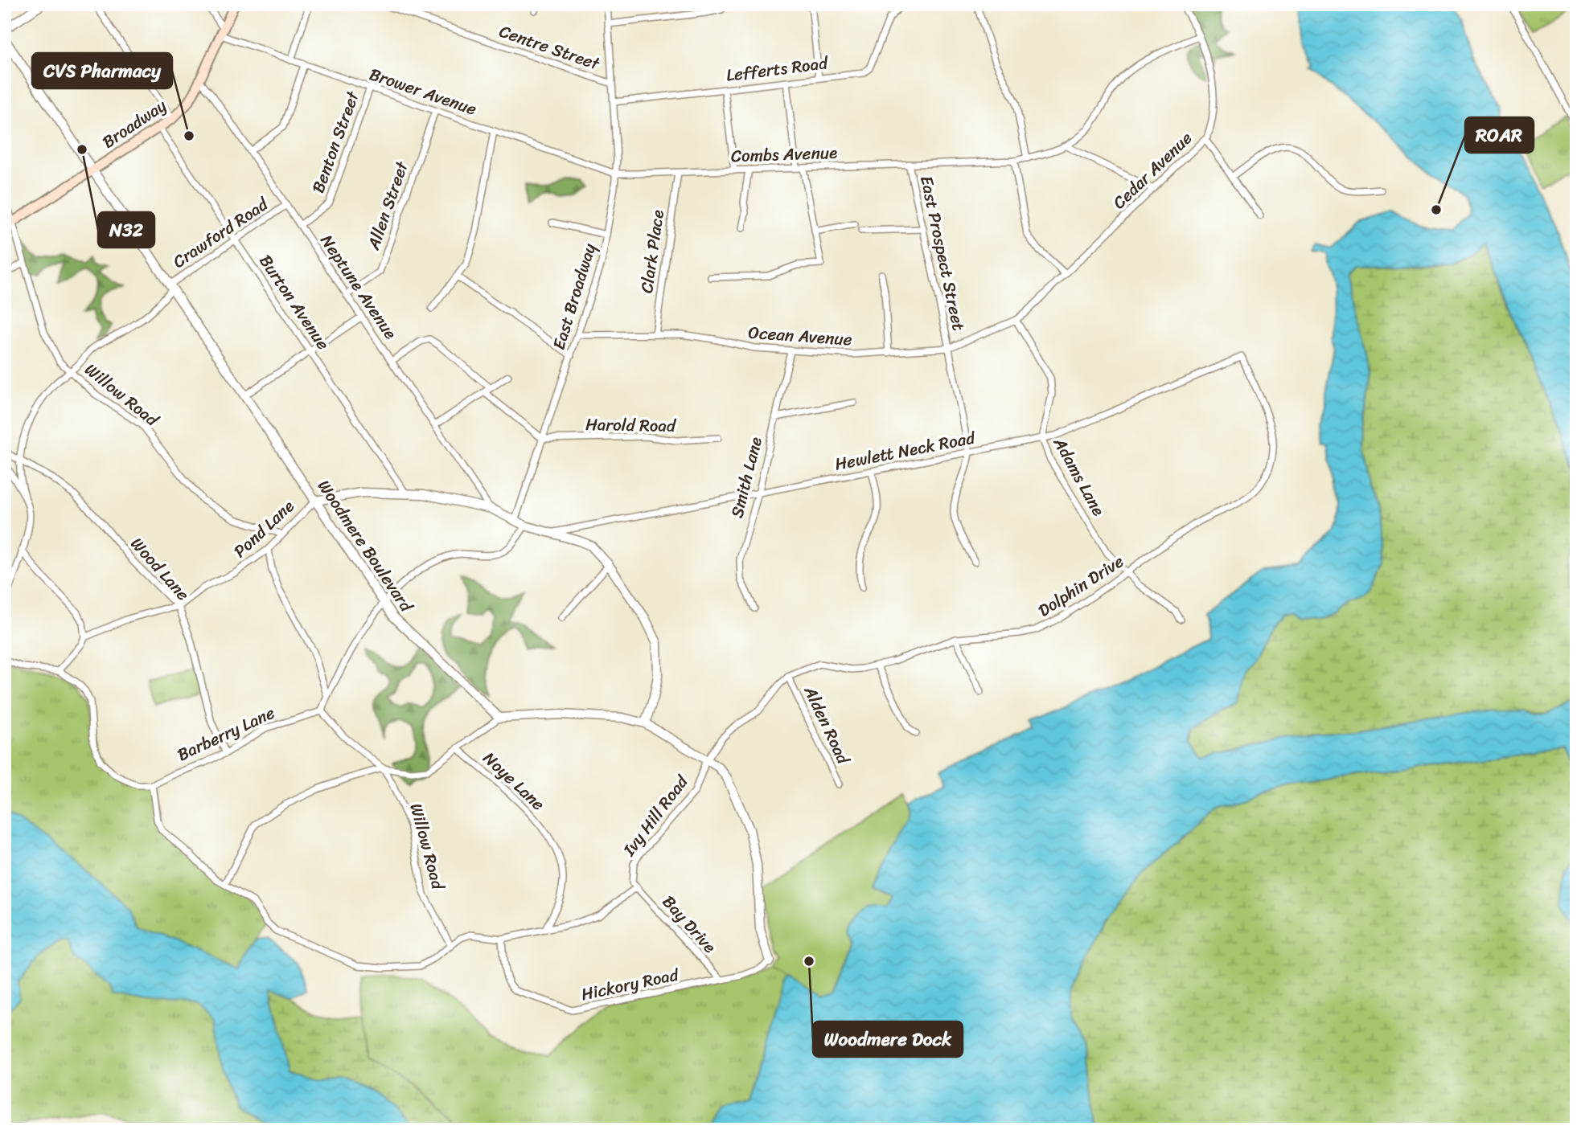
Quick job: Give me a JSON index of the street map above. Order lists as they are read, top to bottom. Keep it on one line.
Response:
{"streets":{"main road":["Broadway"],"street":["Centre Street","Lefferts Road","Brower Avenue","Benton Street","Combs Avenue","Cedar Avenue","Allen Street","Crawford Road","Clark Place","East Prospect Street","Neptune Avenue","East Broadway","Burton Avenue","Ocean Avenue","Willow Road","Harold Road","Hewlett Neck Road","Adams Lane","Smith Lane","Pond Lane","Woodmere Boulevard","Wood Lane","Dolphin Drive","Alden Road","Barberry Lane","Noye Lane","Ivy Hill Road","Bay Drive","Hickory Road"]},"crossings":[["Centre Street","East Broadway"],["Lefferts Road","East Broadway"],["Brower Avenue","Broadway"],["Brower Avenue","Benton Street"],["Brower Avenue","Combs Avenue"],["Brower Avenue","Allen Street"],["Brower Avenue","East Broadway"],["Broadway","Neptune Avenue"],["Broadway","Burton Avenue"],["Broadway","Willow Road"],["Broadway","Woodmere Boulevard"],["Benton Street","Neptune Avenue"],["Combs Avenue","Clark Place"],["Combs Avenue","East Prospect Street"],["Combs Avenue","East Broadway"],["Cedar Avenue","Ocean Avenue"],["Cedar Avenue","Adams Lane"],["Allen Street","Neptune Avenue"],["Crawford Road","Neptune Avenue"],["Crawford Road","Burton Avenue"],["Crawford Road","Willow Road"],["Crawford Road","Woodmere Boulevard"],["Crawford Road","Wood Lane"],["Clark Place","Ocean Avenue"],["East Prospect Street","Ocean Avenue"],["East Prospect Street","Hewlett Neck Road"],["East Broadway","Ocean Avenue"],["East Broadway","Harold Road"],["Ocean Avenue","Adams Lane"],["Ocean Avenue","Smith Lane"],["Willow Road","Pond Lane"],["Willow Road","Barberry Lane"],["Hewlett Neck Road","Adams Lane"],["Hewlett Neck Road","Smith Lane"],["Hewlett Neck Road","Dolphin Drive"],["Adams Lane","Dolphin Drive"],["Pond Lane","Woodmere Boulevard"],["Pond Lane","Wood Lane"],["Wood Lane","Barberry Lane"],["Dolphin Drive","Alden Road"],["Dolphin Drive","Ivy Hill Road"],["Ivy Hill Road","Bay Drive"],["Bay Drive","Hickory Road"]],"places":["CVS Pharmacy","N32","ROAR","Woodmere Dock"]}
